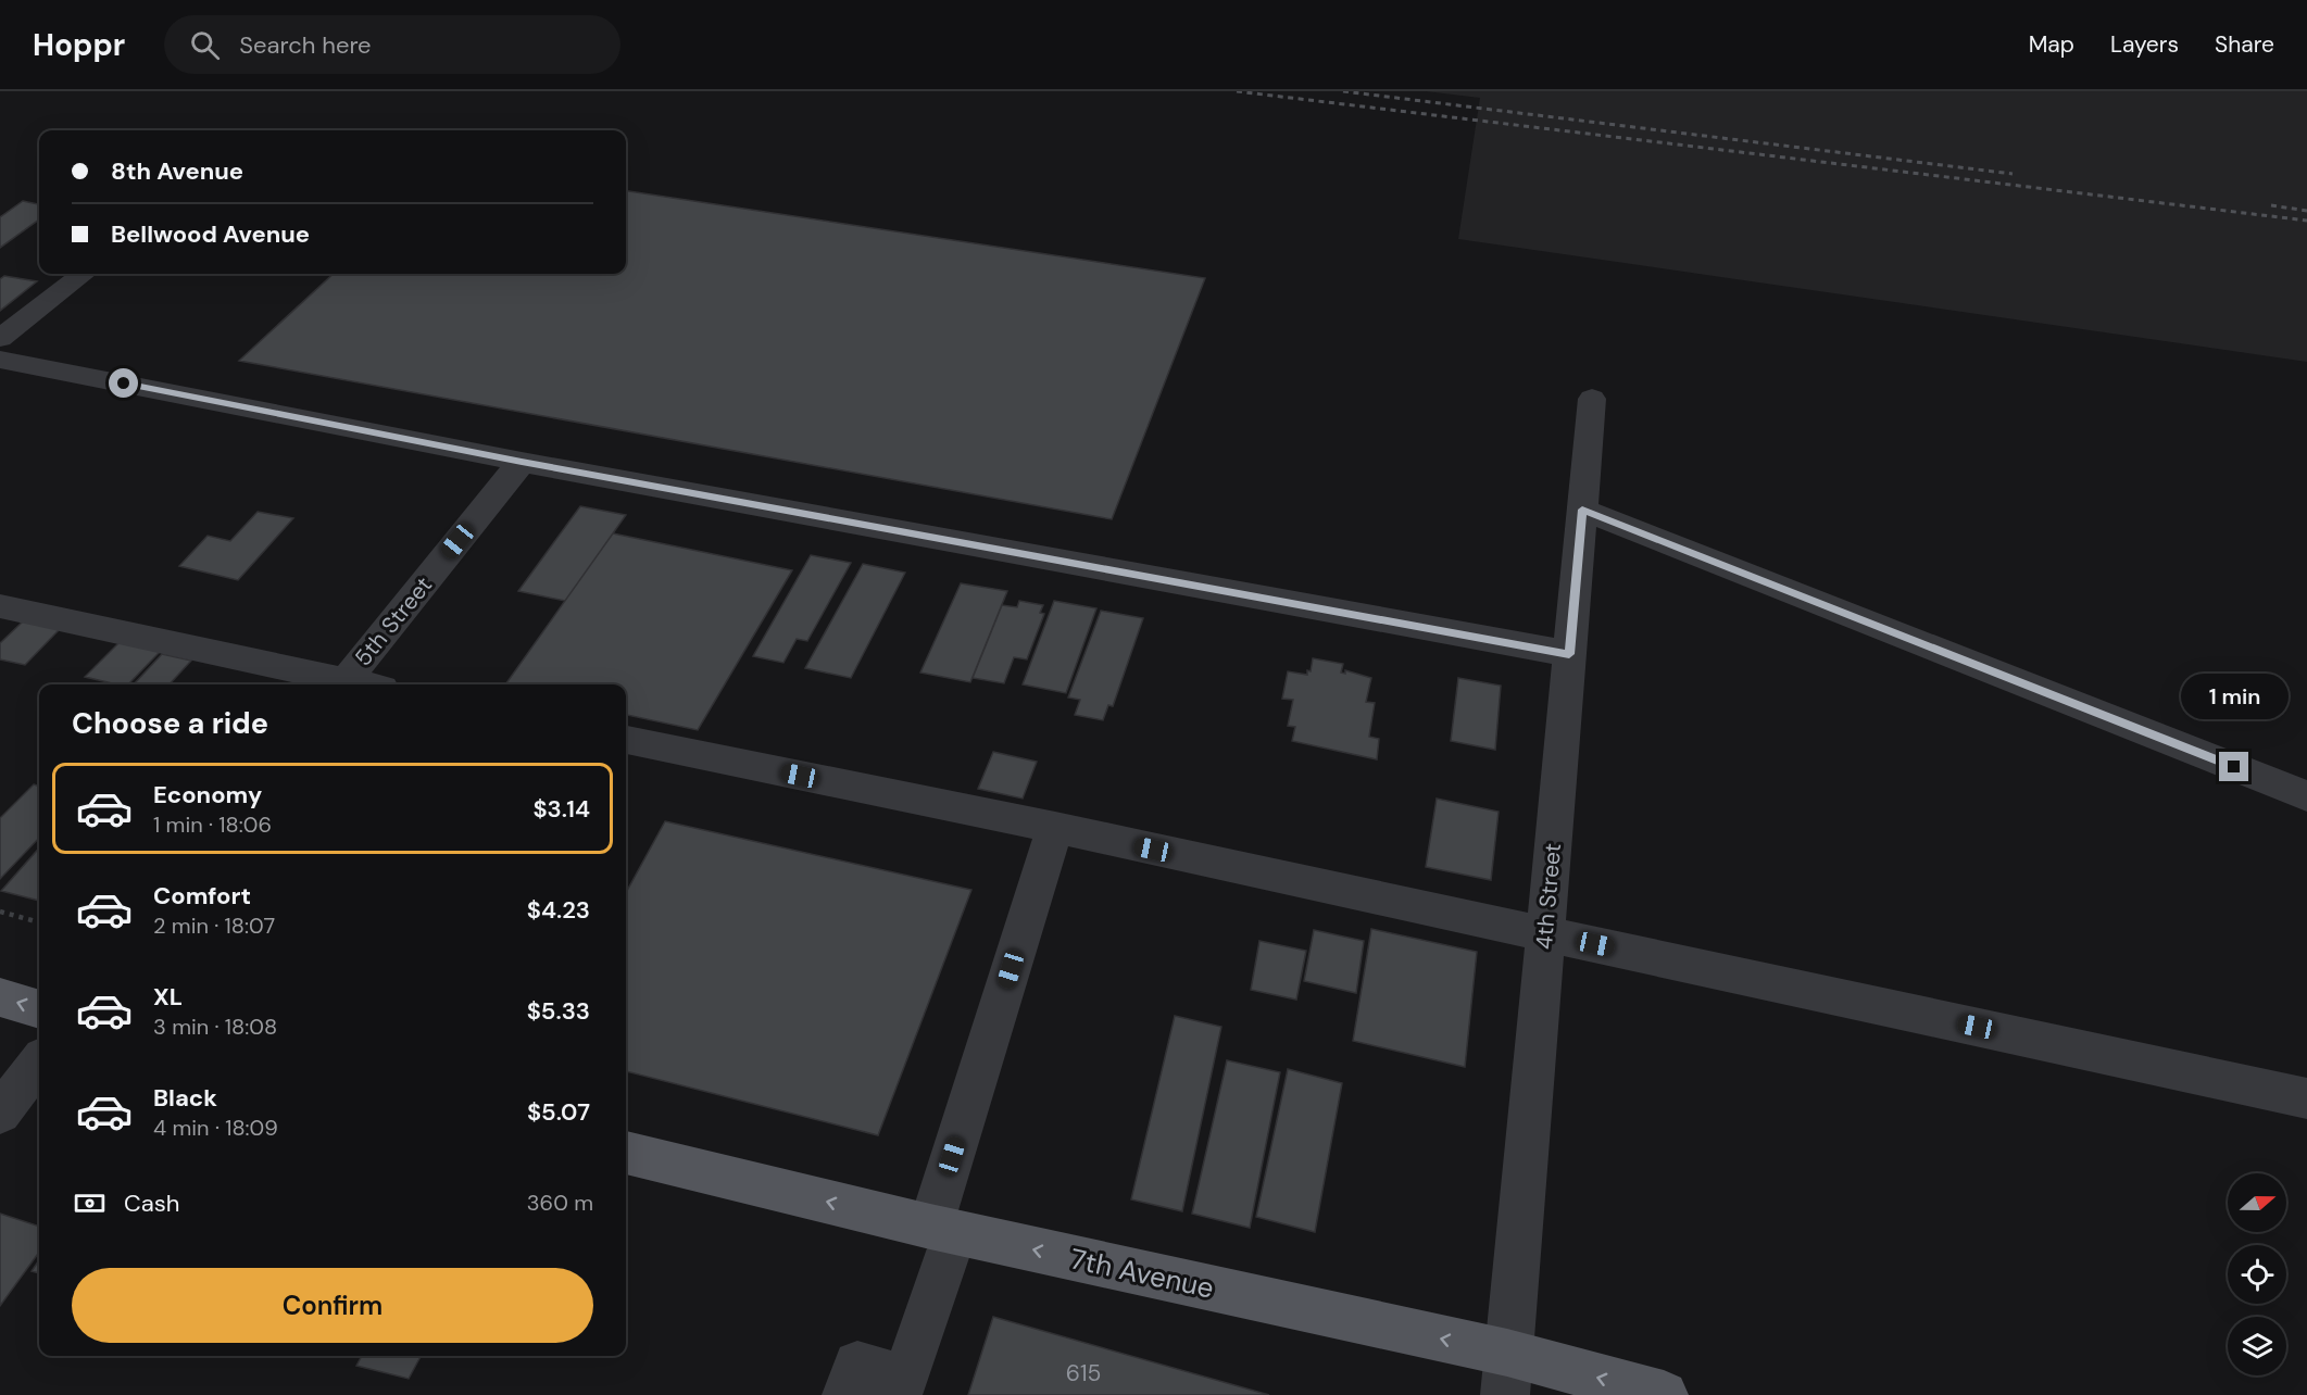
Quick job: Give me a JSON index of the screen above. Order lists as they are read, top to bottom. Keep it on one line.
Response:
{"streets":{"main road":["7th Avenue"],"street":["5th Street","4th Street"]},"crossings":[["4th Street","7th Avenue"]],"one_way":["7th Avenue"],"house_numbers":["615"],"north":"right","page":{"header":"Hoppr","search":"Search here","nav":["Map","Layers","Share"],"banner":["8th Avenue","Bellwood Avenue"],"bubble":"1 min","heading":"Choose a ride","list":[{"name":"Economy","note":"1 min · 18:06","value":"$3.14"},{"name":"Comfort","note":"2 min · 18:07","value":"$4.23"},{"name":"XL","note":"3 min · 18:08","value":"$5.33"},{"name":"Black","note":"4 min · 18:09","value":"$5.07"}],"pay":["Cash","360 m"],"buttons":"Confirm"}}
